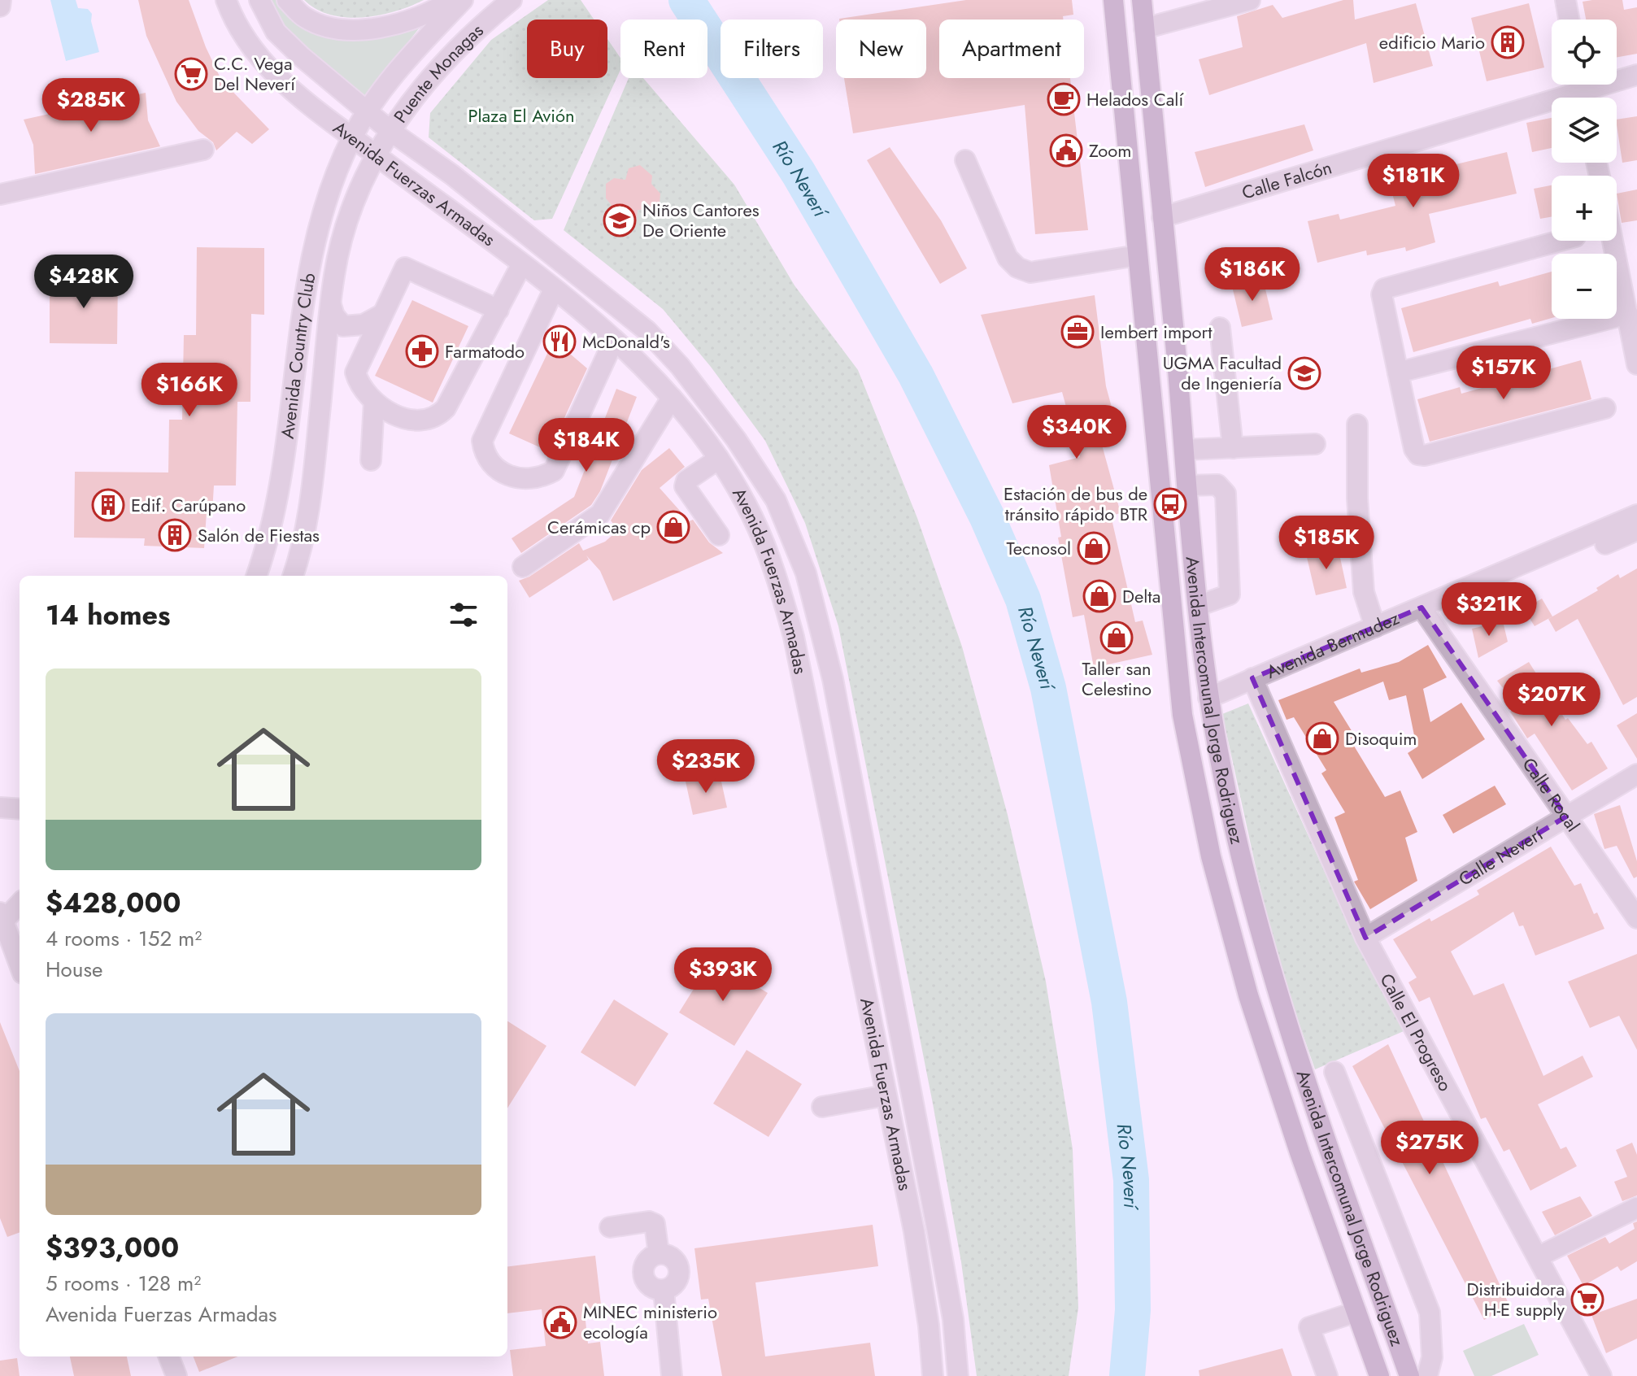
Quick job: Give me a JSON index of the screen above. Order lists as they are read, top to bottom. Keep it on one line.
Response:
{"streets":{"main road":["Avenida Intercomunal Jorge Rodriguez"],"street":["Puente Monagas","Calle Falcón","Avenida Fuerzas Armadas","Avenida Country Club","Avenida Bermudez","Calle Rocal","Calle Neverí","Calle El Progreso"]},"crossings":[["Puente Monagas","Avenida Fuerzas Armadas"],["Puente Monagas","Avenida Country Club"],["Calle Falcón","Avenida Intercomunal Jorge Rodriguez"],["Avenida Fuerzas Armadas","Avenida Country Club"],["Avenida Bermudez","Avenida Intercomunal Jorge Rodriguez"],["Avenida Bermudez","Calle Rocal"],["Avenida Bermudez","Calle El Progreso"],["Calle Rocal","Calle Neverí"],["Calle Neverí","Calle El Progreso"]],"water":["Río Neverí"],"parks":["Plaza El Avión"],"places":{"building":["edificio Mario","Edif. Carúpano","Salón de Fiestas"],"supermarket":["C.C. Vega Del Neverí","Distribuidora H-E supply"],"cafe":["Helados Calí"],"public building":["Zoom","MINEC ministerio ecología"],"school or university":["Niños Cantores De Oriente","UGMA Facultad de Ingeniería"],"office":["Iembert import"],"restaurant":["McDonald's"],"pharmacy":["Farmatodo"],"bus stop":["Estación de bus de tránsito rápido BTR"],"shop":["Cerámicas cp","Tecnosol","Delta","Taller san Celestino","Disoquim"]},"page":{"map_buttons":["+","−"],"chip":["Buy","Rent","Filters","New","Apartment"],"price":["$285K","$181K","$186K","$428K","$157K","$166K","$340K","$184K","$185K","$321K","$207K","$235K","$393K","$275K"],"heading":"14 homes","list":[{"name":"$428,000","note":"4 rooms · 152 m² · House"},{"name":"$393,000","note":"5 rooms · 128 m² · Avenida Fuerzas Armadas"}]}}
